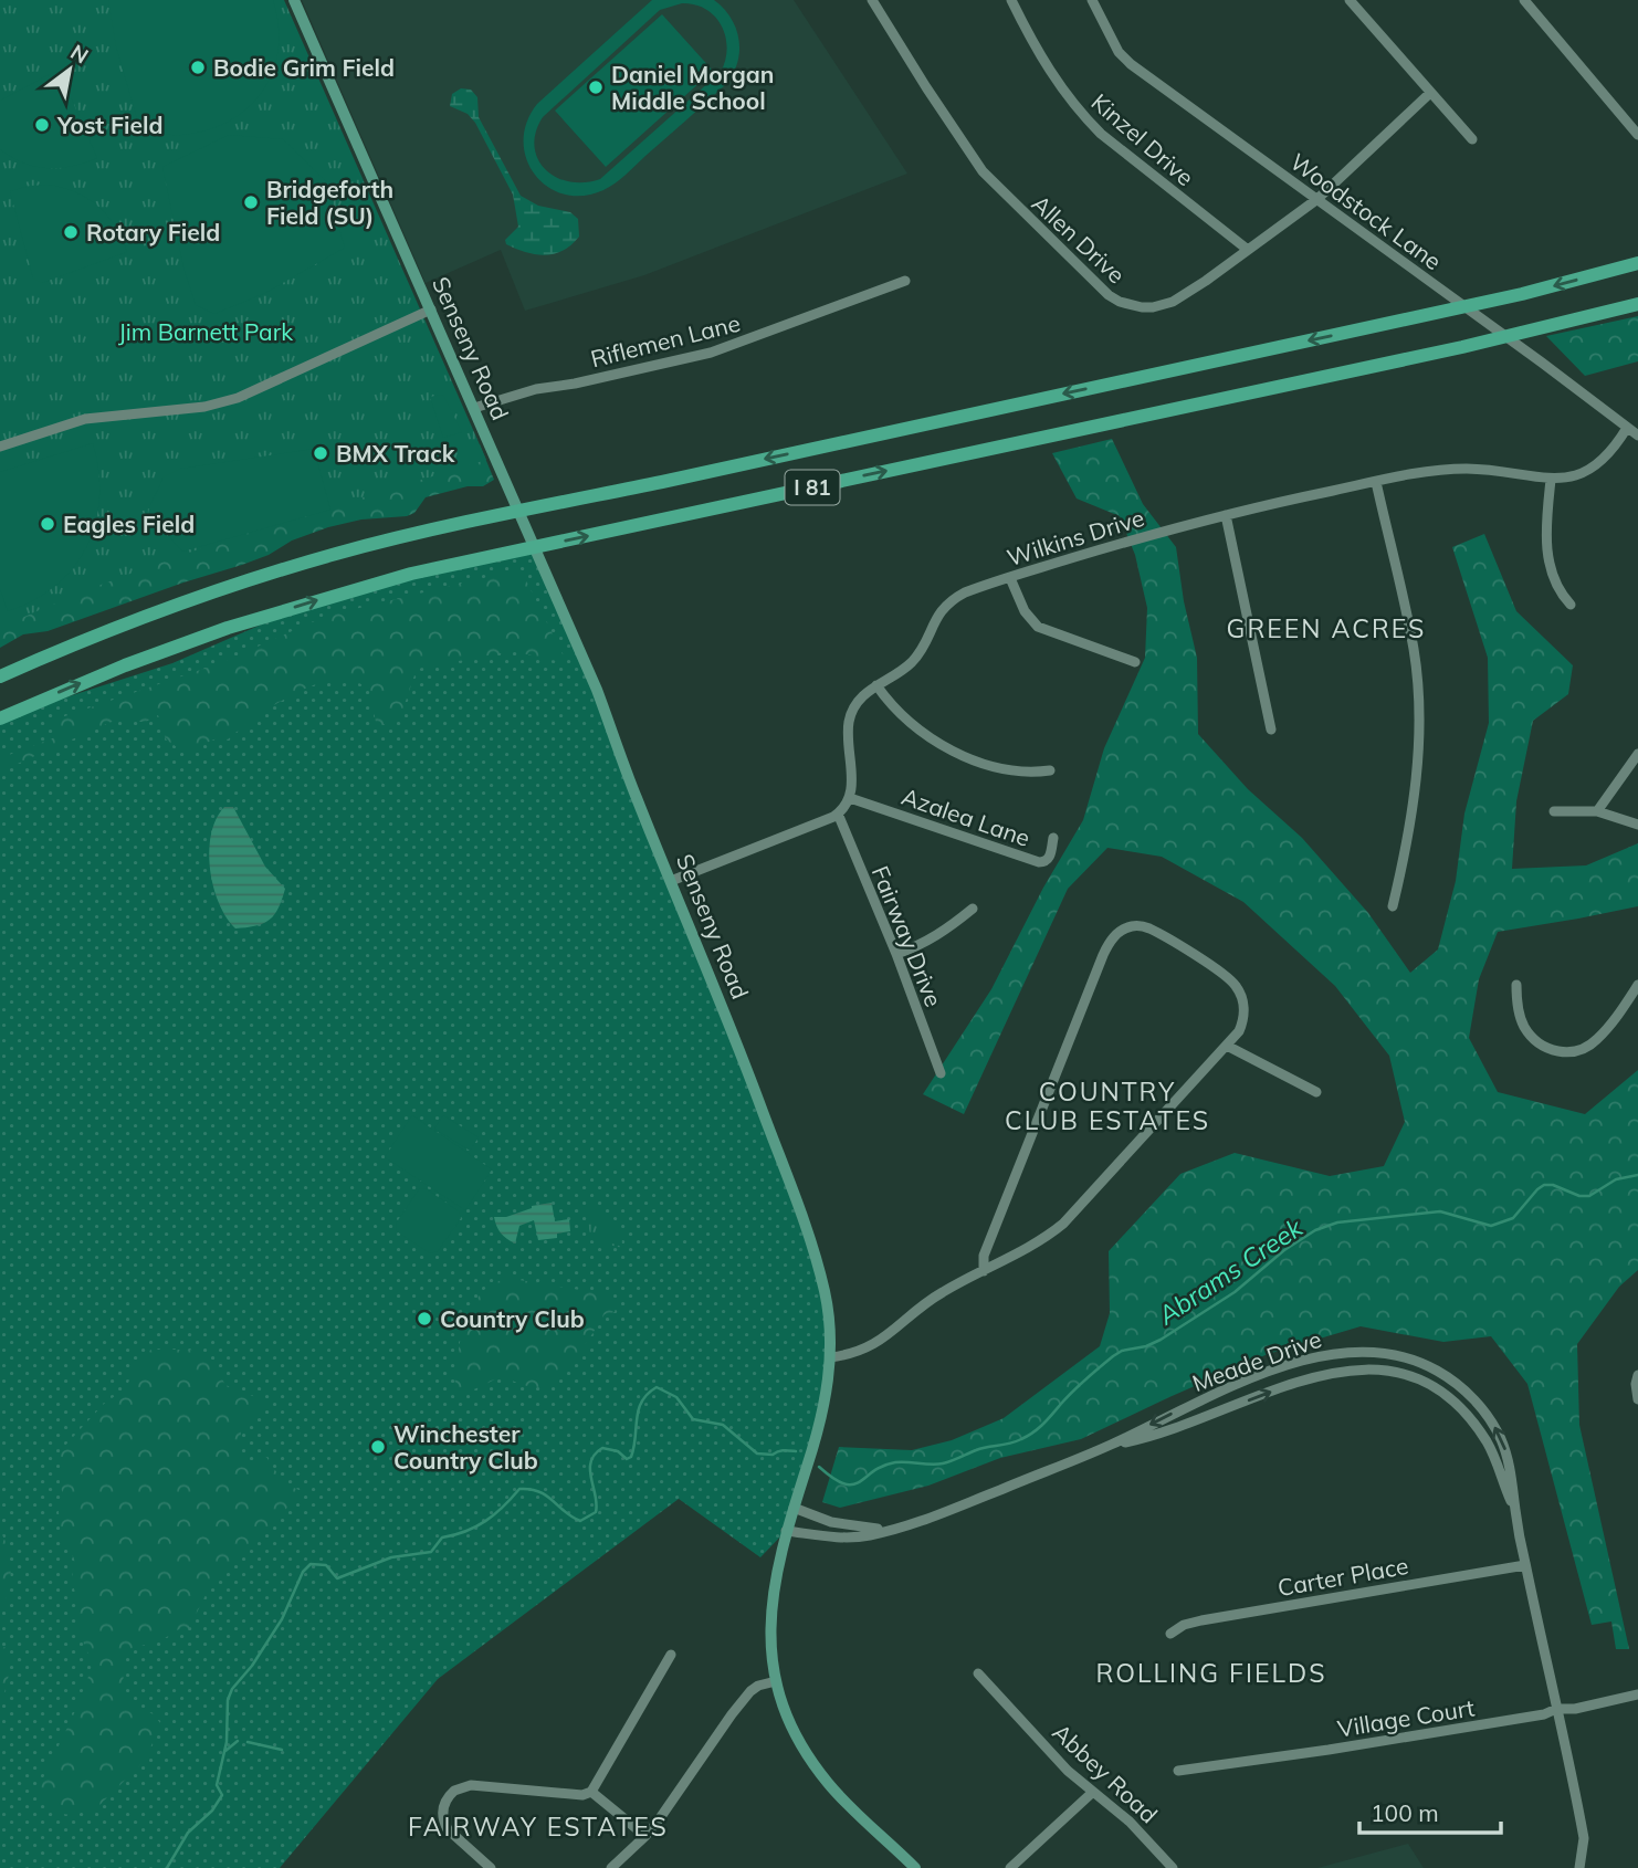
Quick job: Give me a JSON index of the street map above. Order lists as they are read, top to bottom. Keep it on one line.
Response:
{"streets":{"highway":["I 81"],"main road":["Senseny Road"],"street":["Kinzel Drive","Woodstock Lane","Allen Drive","Riflemen Lane","Wilkins Drive","Azalea Lane","Fairway Drive","Meade Drive","Carter Place","Village Court","Abbey Road"]},"crossings":[["Kinzel Drive","Allen Drive"],["Woodstock Lane","Allen Drive"],["Woodstock Lane","Wilkins Drive"],["Riflemen Lane","Senseny Road"],["Senseny Road","Meade Drive"],["Wilkins Drive","Azalea Lane"],["Meade Drive","Carter Place"],["Meade Drive","Village Court"]],"districts":["GREEN ACRES","COUNTRY CLUB ESTATES","ROLLING FIELDS","FAIRWAY ESTATES"],"water":["Abrams Creek"],"parks":["Jim Barnett Park"],"places":["Bodie Grim Field","Daniel Morgan Middle School","Yost Field","Bridgeforth Field (SU)","Rotary Field","BMX Track","Eagles Field","Country Club","Winchester Country Club"],"scale_bar":"100 m","north":"top right"}
